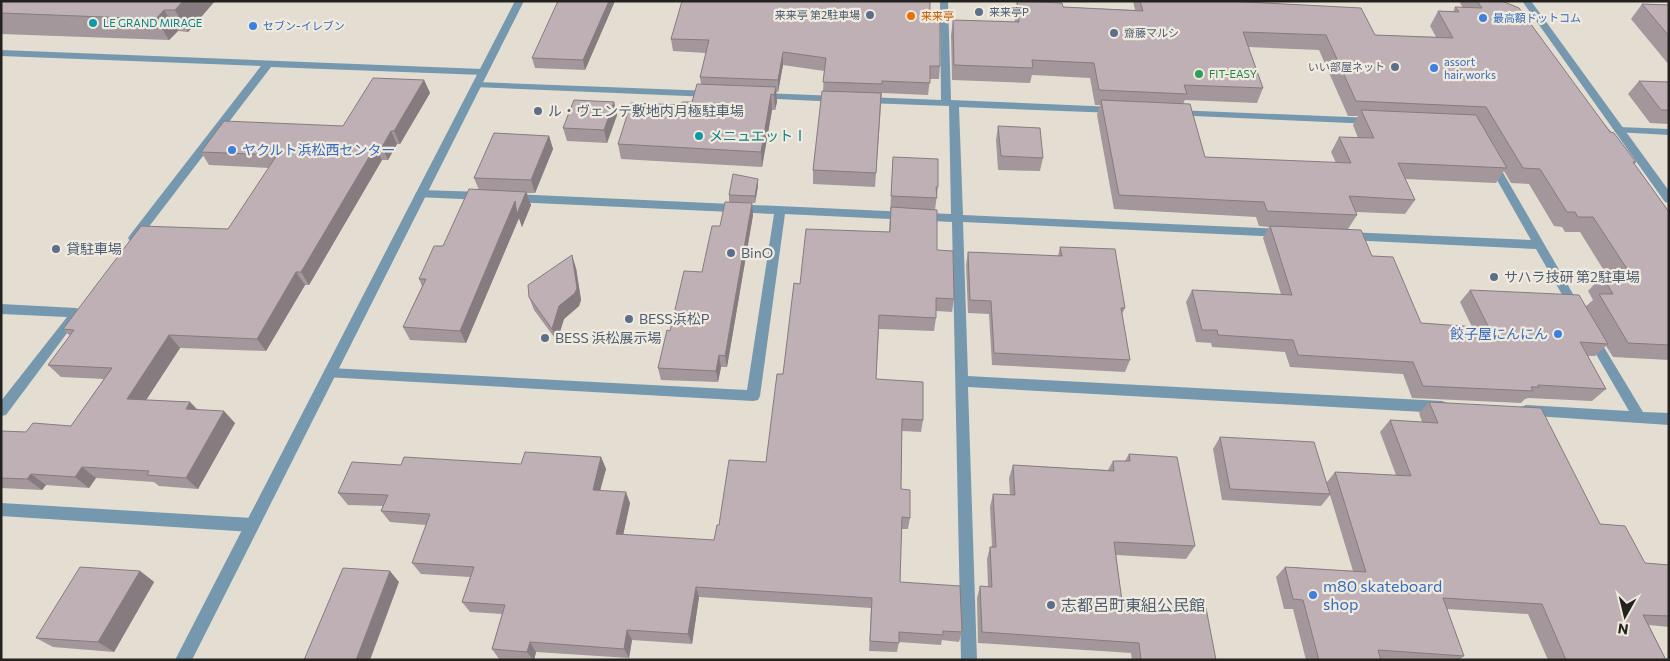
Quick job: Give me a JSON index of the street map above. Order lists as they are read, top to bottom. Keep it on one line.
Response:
{"places":["来来亭P","来来亭 第2駐車場","来来亭","最高額ドットコム","LE GRAND MIRAGE","セブン-イレブン","齋藤マルシ","いい部屋ネット","assort hair works","FIT-EASY","ル・ヴェンテ敷地内月極駐車場","メニュエットⅠ","ヤクルト浜松西センター","貸駐車場","BinO","サハラ技研 第2駐車場","BESS浜松P","餃子屋にんにん","BESS 浜松展示場","m80 skateboard shop","志都呂町東組公民館"],"north":"bottom"}
